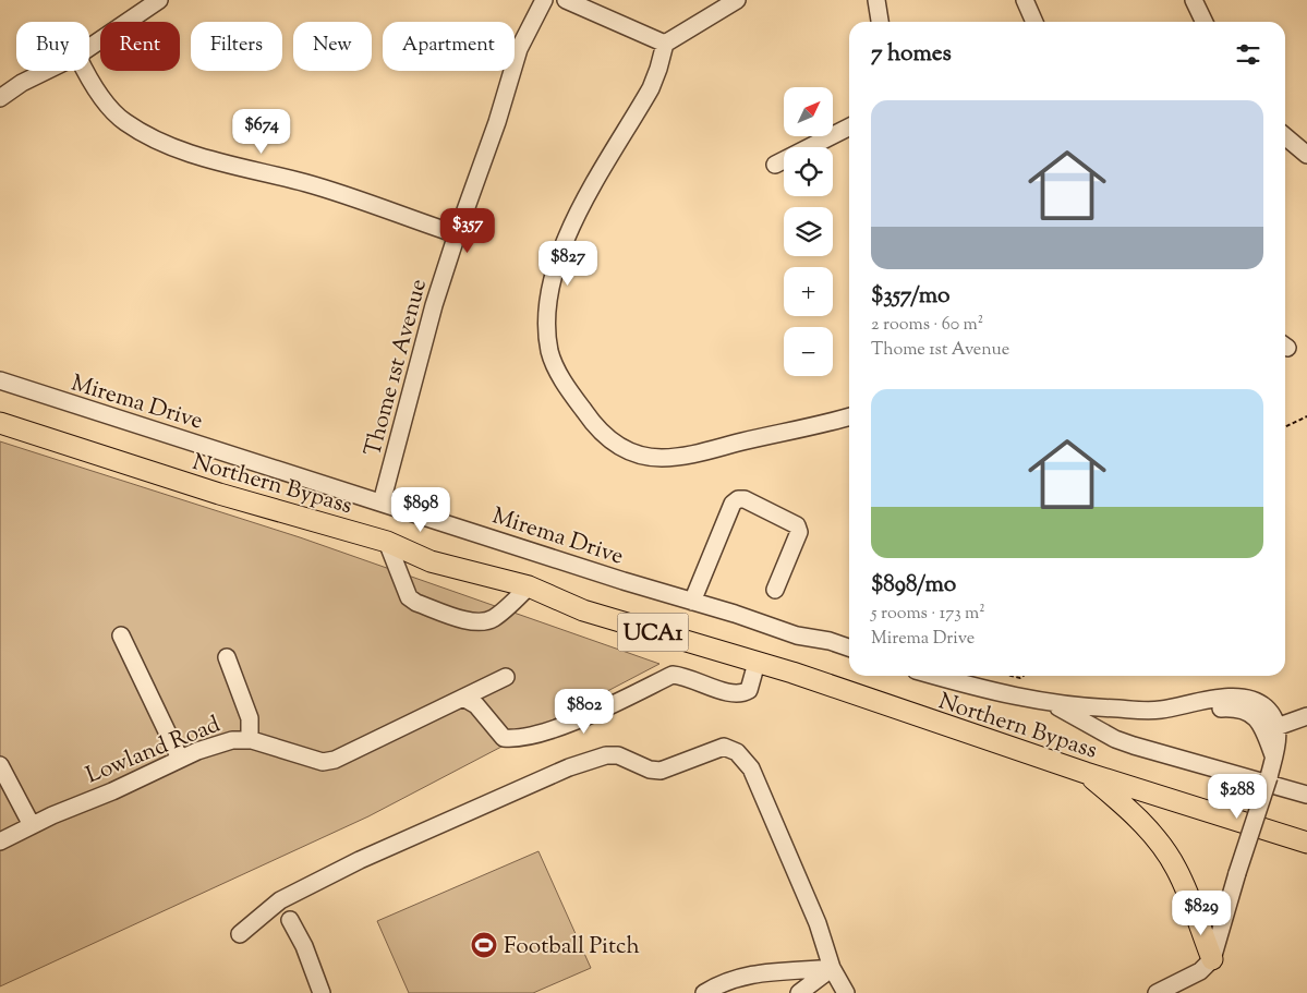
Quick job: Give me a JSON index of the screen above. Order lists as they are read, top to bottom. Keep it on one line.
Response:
{"streets":{"main road":["Northern Bypass","UCA1"],"street":["Thome 1st Avenue","Mirema Drive","Lowland Road"]},"crossings":[["Thome 1st Avenue","Mirema Drive"]],"places":{"sports":["Football Pitch"]},"north":"top right","page":{"chip":["Buy","Rent","Filters","New","Apartment"],"heading":"7 homes","map_buttons":["+","−"],"list":[{"name":"$357/mo","note":"2 rooms · 60 m² · Thome 1st Avenue"},{"name":"$898/mo","note":"5 rooms · 173 m² · Mirema Drive"}],"price":["$674","$357","$827","$898","$802","$288","$829"]}}
